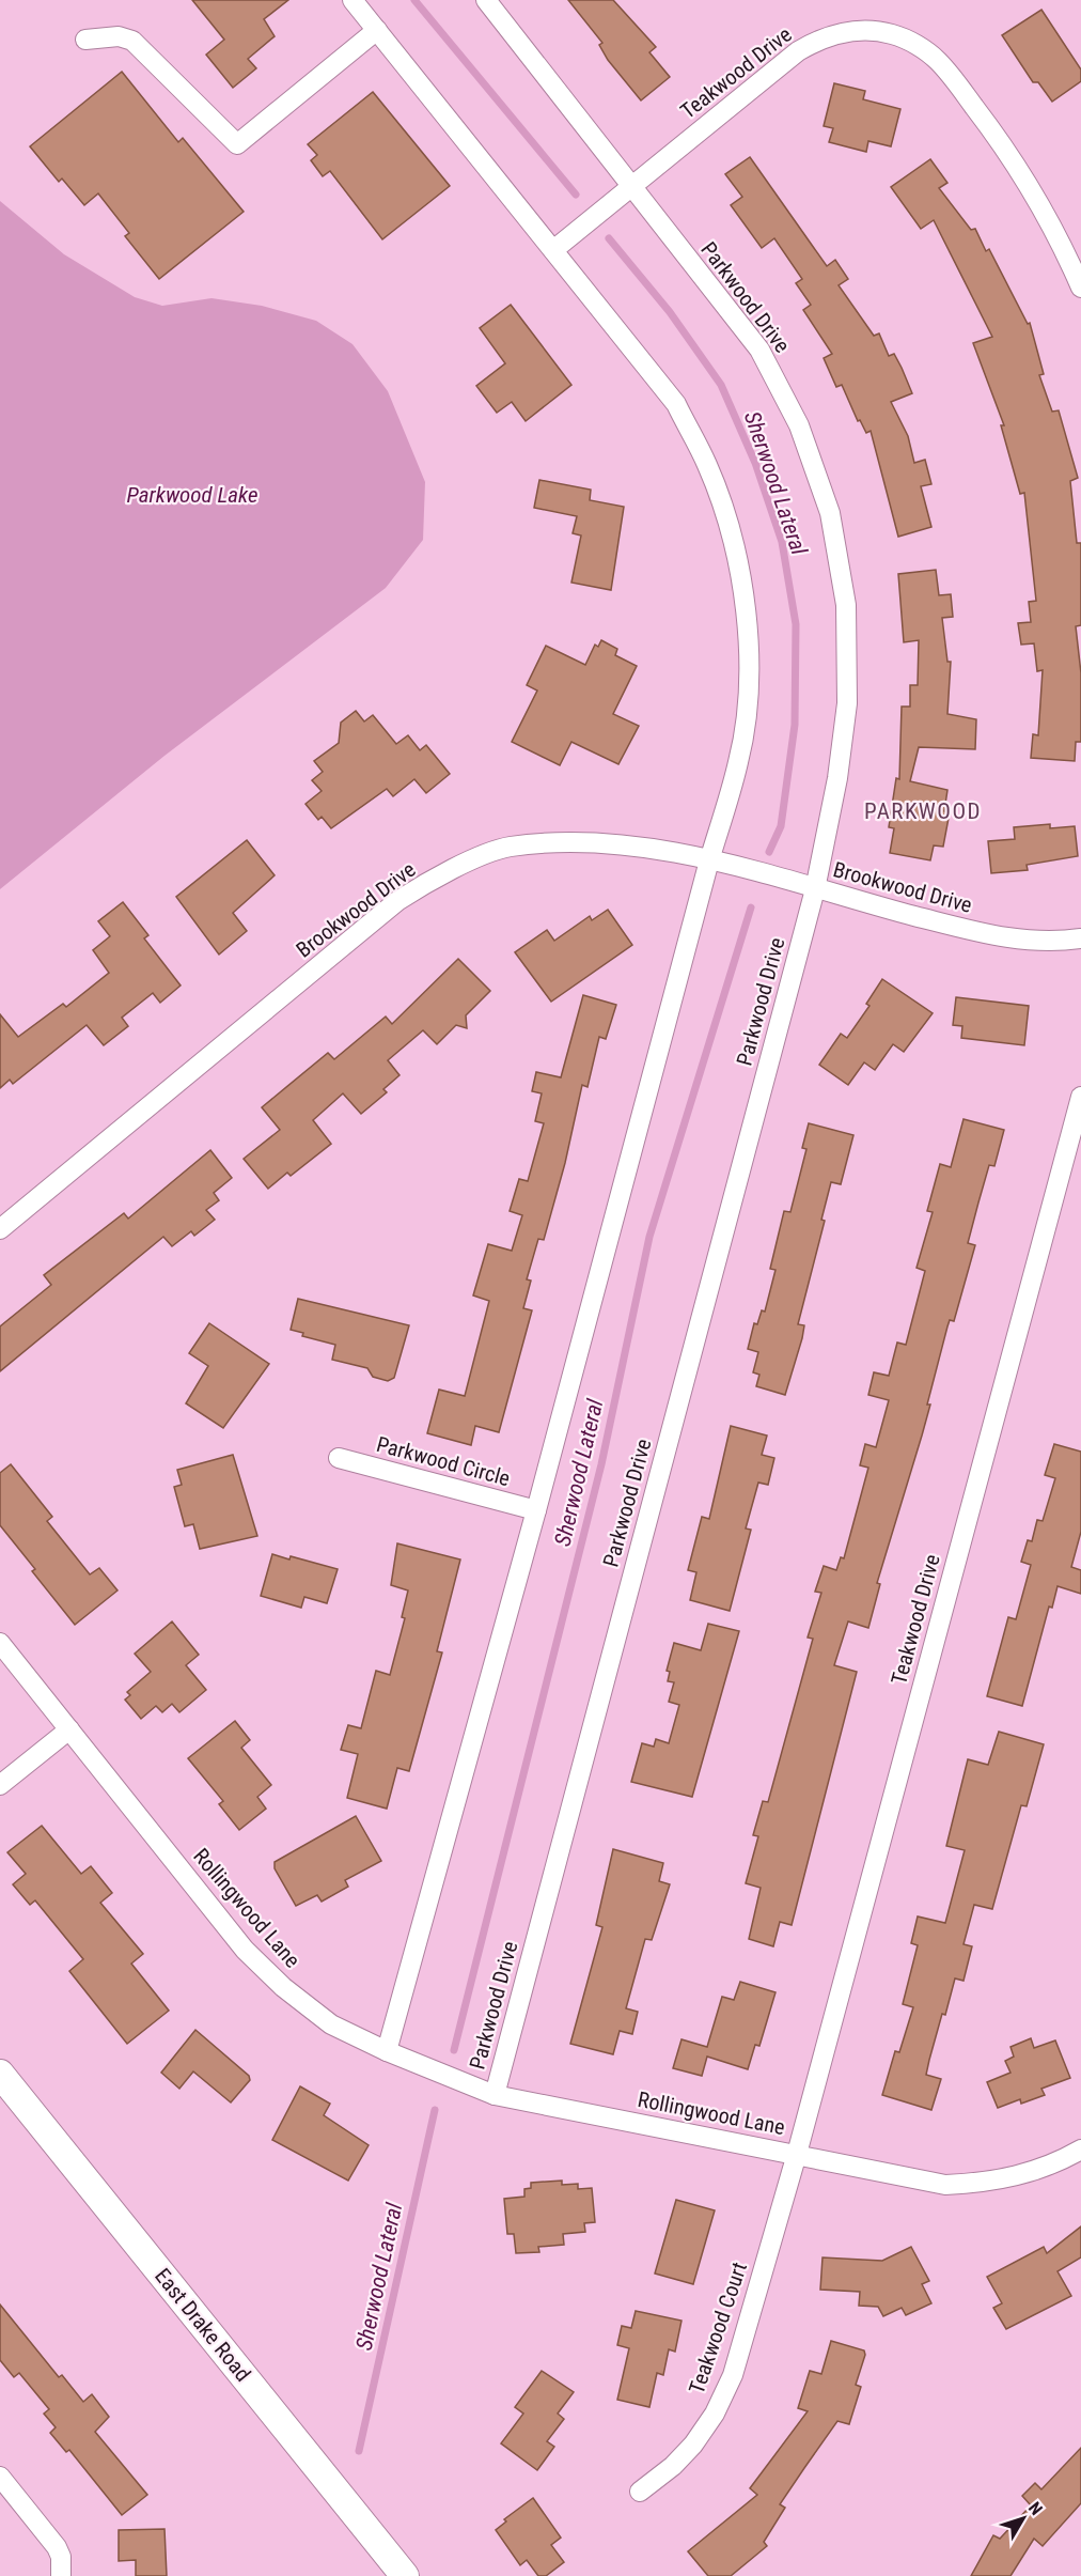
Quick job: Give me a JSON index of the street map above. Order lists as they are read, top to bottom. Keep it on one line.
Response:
{"streets":{"main road":["East Drake Road"],"street":["Teakwood Drive","Parkwood Drive","Brookwood Drive","Parkwood Circle","Rollingwood Lane","Teakwood Court"]},"crossings":[["Teakwood Drive","Parkwood Drive"],["Teakwood Drive","Rollingwood Lane"],["Teakwood Drive","Teakwood Court"],["Parkwood Drive","Brookwood Drive"],["Parkwood Drive","Rollingwood Lane"],["Rollingwood Lane","Teakwood Court"]],"districts":["PARKWOOD"],"water":["Sherwood Lateral","Parkwood Lake"],"north":"top right"}
